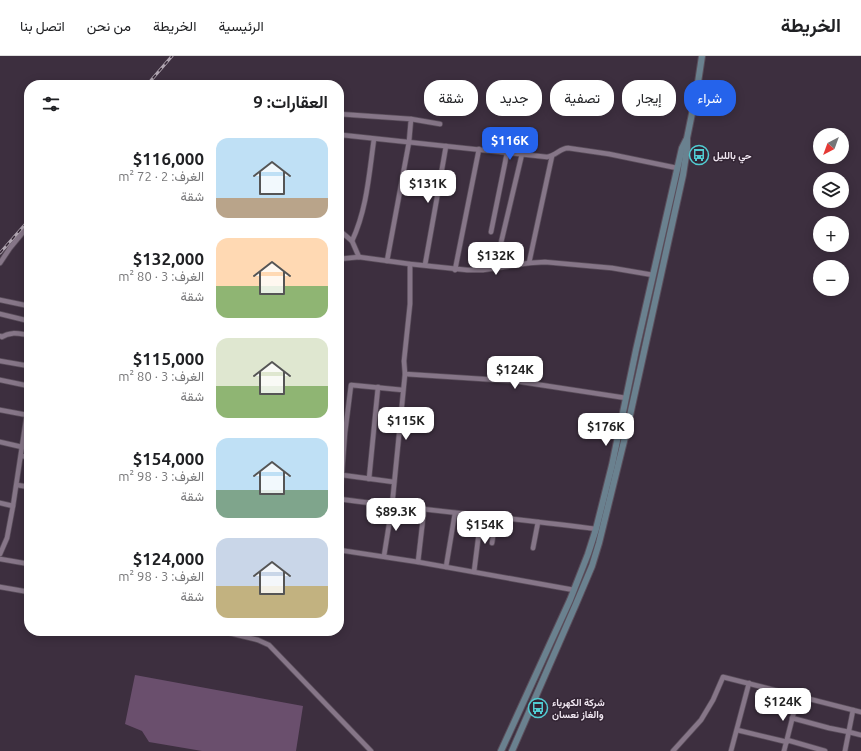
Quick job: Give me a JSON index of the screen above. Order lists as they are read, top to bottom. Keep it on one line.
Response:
{"places":{"bus stop":["حي بالليل","شركة الكهرباء والغاز نعسان"]},"north":"bottom left","page":{"header":"الخريطة","nav":["الرئيسية","الخريطة","من نحن","اتصل بنا"],"chip":["شراء","إيجار","تصفية","جديد","شقة"],"heading":"العقارات: 9","price":["$116K","$131K","$132K","$124K","$115K","$176K","$89.3K","$154K","$124K"],"map_buttons":["+","−"],"list":[{"name":"$116,000","note":"الغرف: 2 · 72 m² · شقة"},{"name":"$132,000","note":"الغرف: 3 · 80 m² · شقة"},{"name":"$115,000","note":"الغرف: 3 · 80 m² · شقة"},{"name":"$154,000","note":"الغرف: 3 · 98 m² · شقة"},{"name":"$124,000","note":"الغرف: 3 · 98 m² · شقة"}]}}
